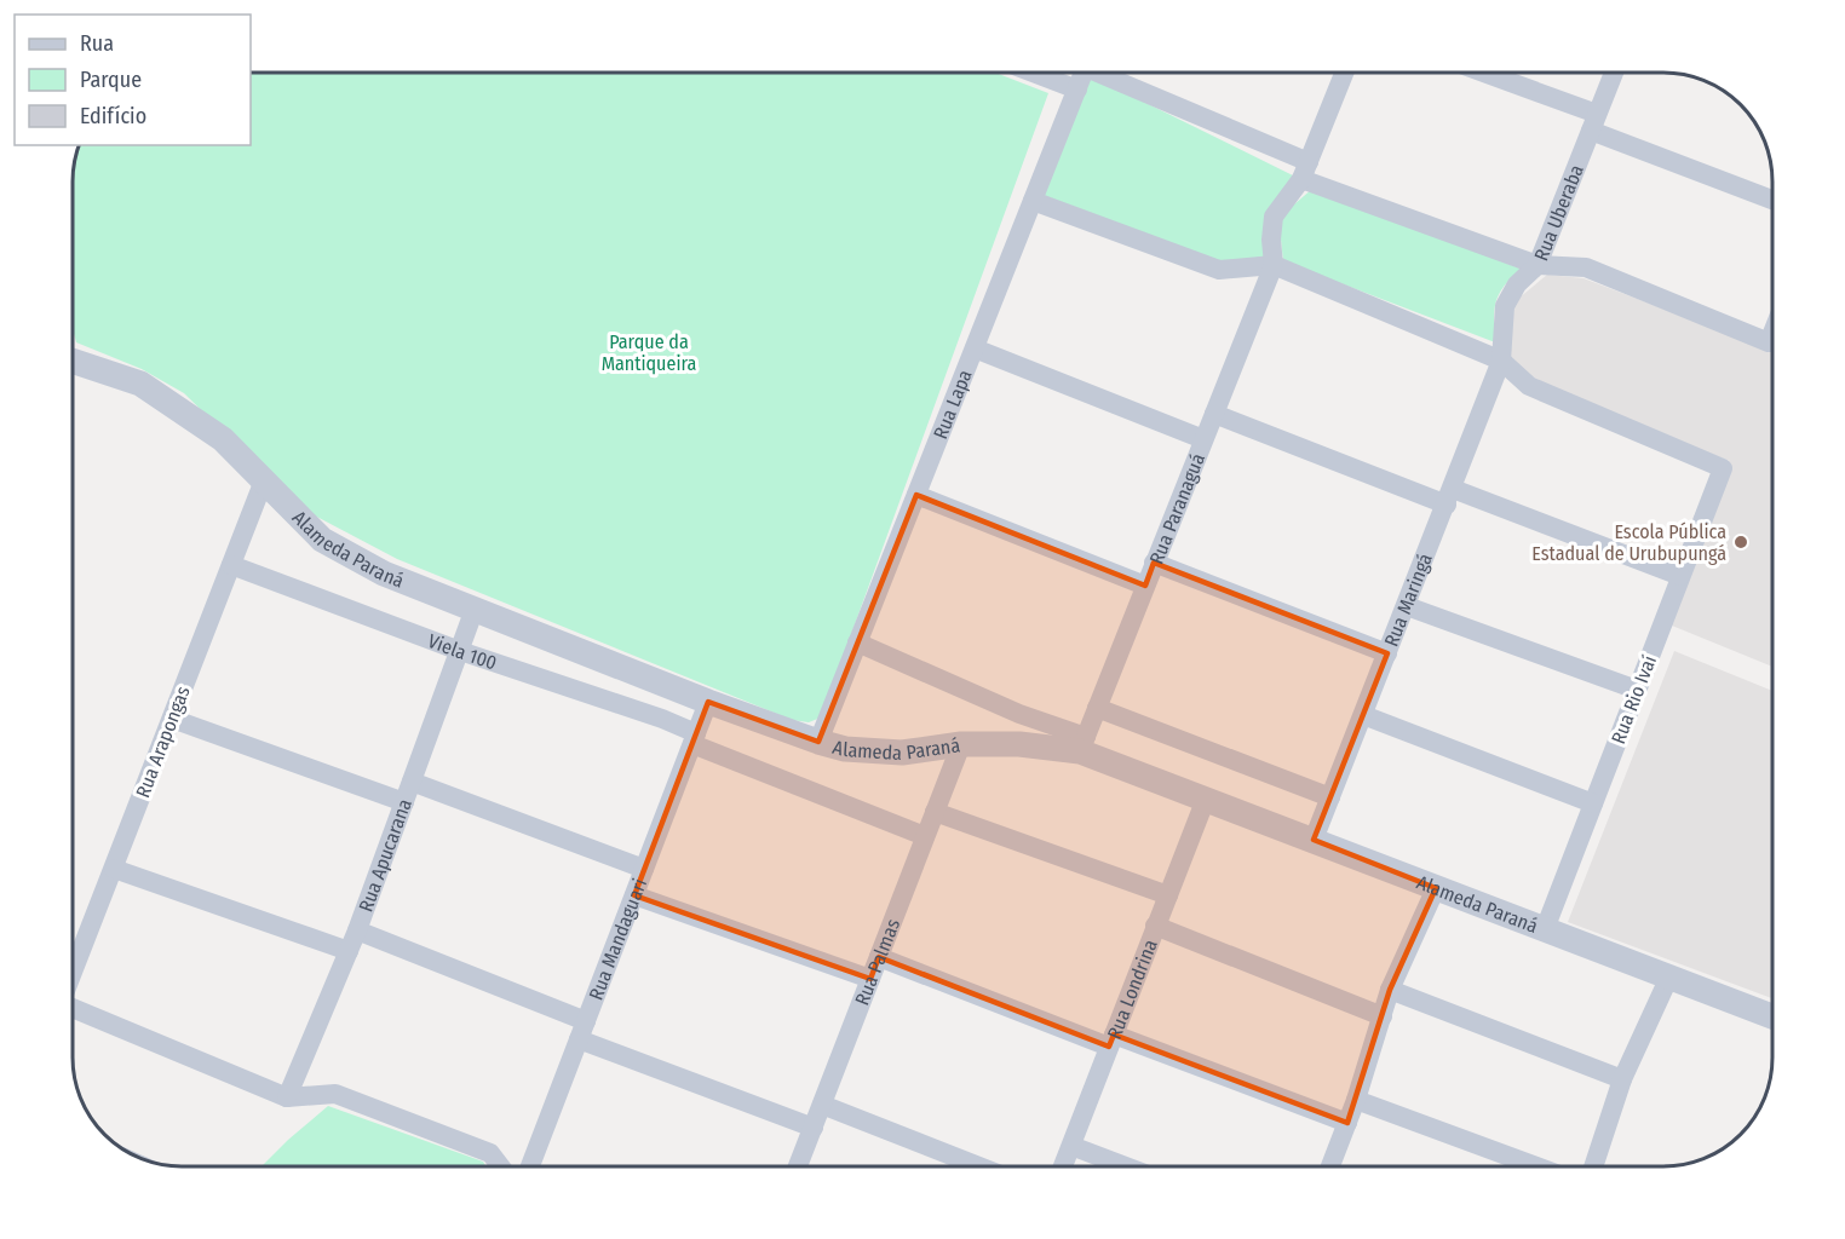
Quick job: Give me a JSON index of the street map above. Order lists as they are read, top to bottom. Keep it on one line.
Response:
{"streets":{"street":["Rua Uberaba","Rua Lapa","Rua Paranaguá","Alameda Paraná","Rua Maringá","Viela 100","Rua Rio Ivaí","Rua Arapongas","Rua Apucarana","Rua Mandaguari","Rua Palmas","Rua Londrina"]},"crossings":[["Rua Uberaba","Rua Maringá"],["Rua Uberaba","Rua Rio Ivaí"],["Rua Lapa","Alameda Paraná"],["Rua Paranaguá","Alameda Paraná"],["Alameda Paraná","Rua Maringá"],["Alameda Paraná","Rua Rio Ivaí"],["Alameda Paraná","Rua Arapongas"],["Alameda Paraná","Rua Apucarana"],["Alameda Paraná","Rua Mandaguari"],["Alameda Paraná","Rua Palmas"],["Alameda Paraná","Rua Londrina"],["Rua Maringá","Rua Rio Ivaí"],["Viela 100","Rua Arapongas"],["Viela 100","Rua Apucarana"],["Viela 100","Rua Mandaguari"],["Viela 100","Rua Palmas"]],"parks":["Parque da Mantiqueira"],"places":["Escola Pública Estadual de Urubupungá"],"legend":["Rua","Parque","Edifício"]}
